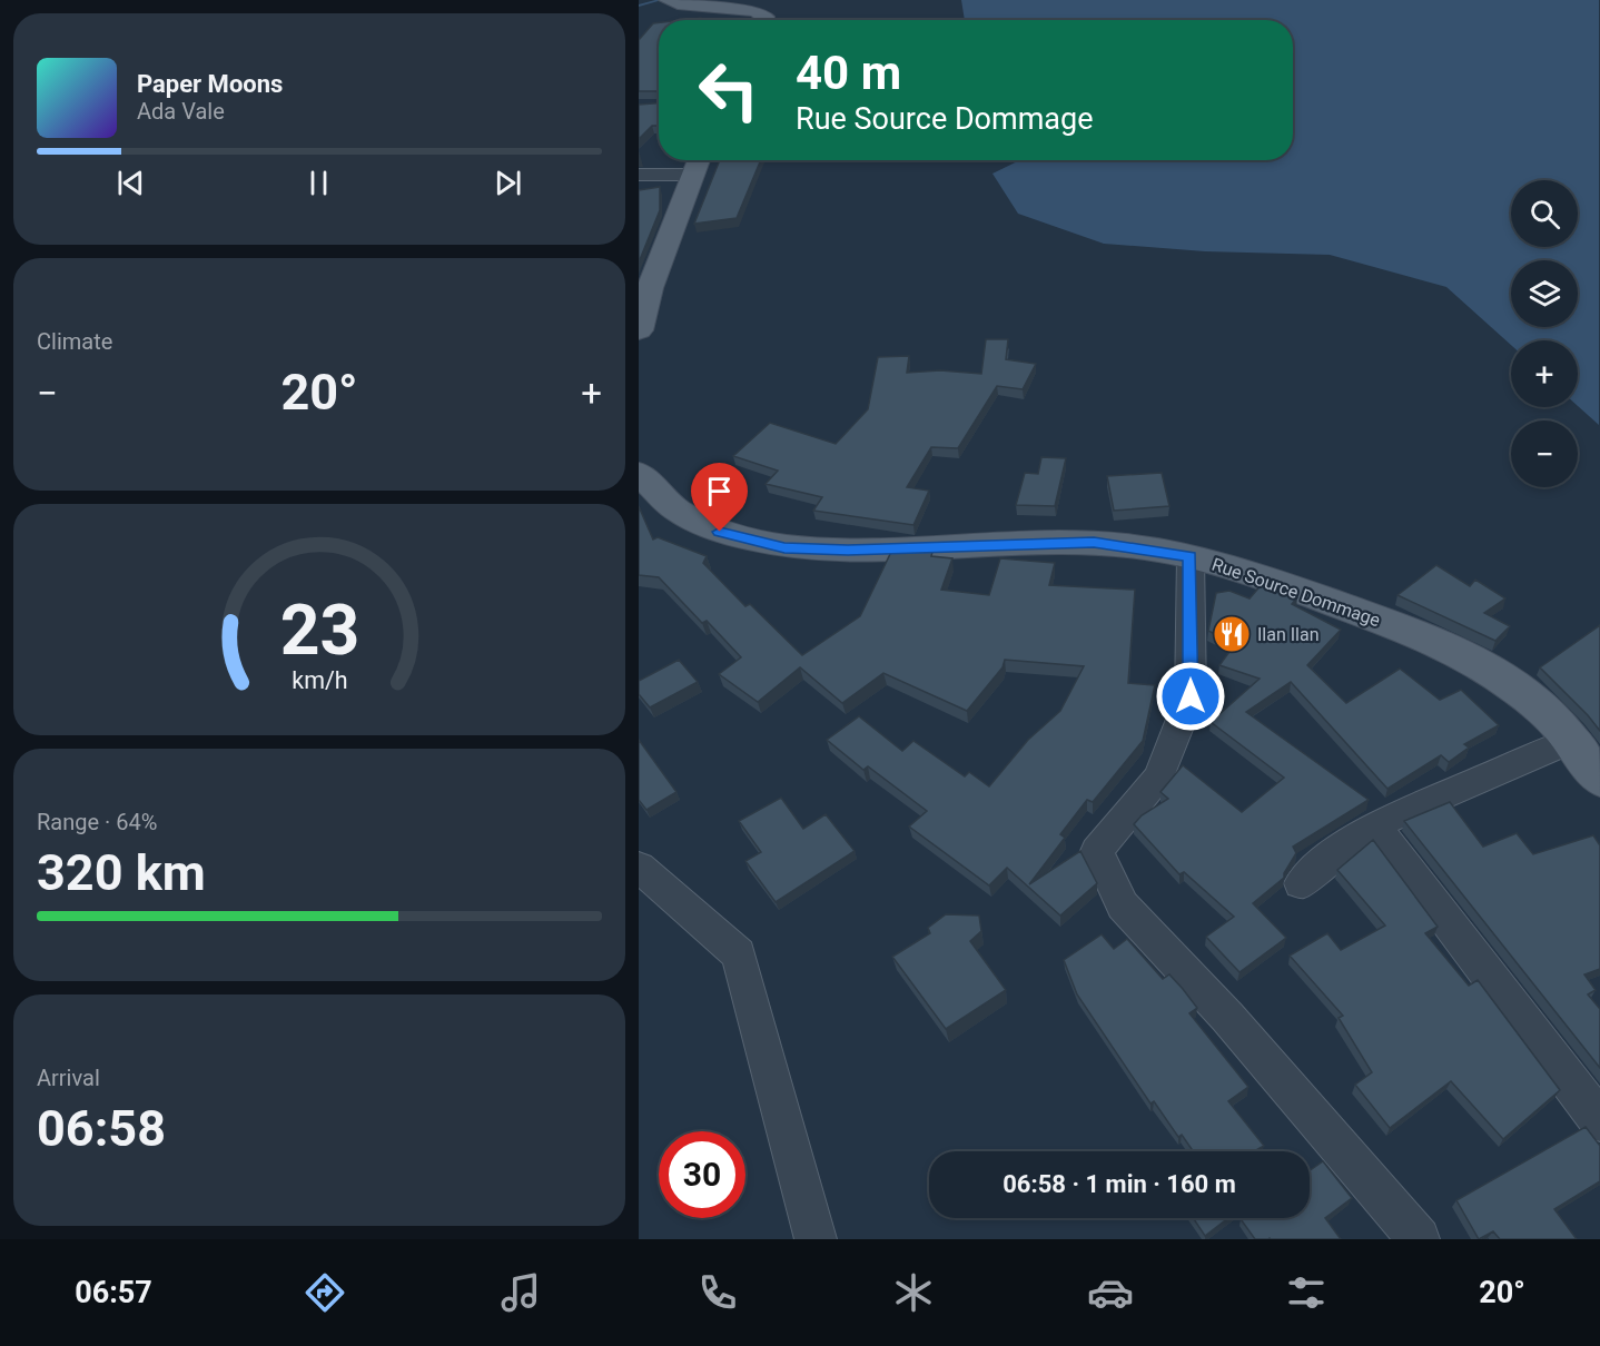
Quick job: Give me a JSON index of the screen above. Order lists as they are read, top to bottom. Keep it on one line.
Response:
{"streets":{"main road":["Rue Source Dommage"]},"places":{"restaurant":["Ilan Ilan"]},"page":{"turn":["40 m","Rue Source Dommage"],"song":["Paper Moons","Ada Vale"],"map_buttons":["+","−"],"tile":["Climate",["Range · 64%","320 km"],["Arrival","06:58"]],"heat":["−","20°","+"],"limit":"30","trip":"06:58 · 1 min · 160 m","tabs":["06:57","20°"],"gauge":["23","km/h"]}}
